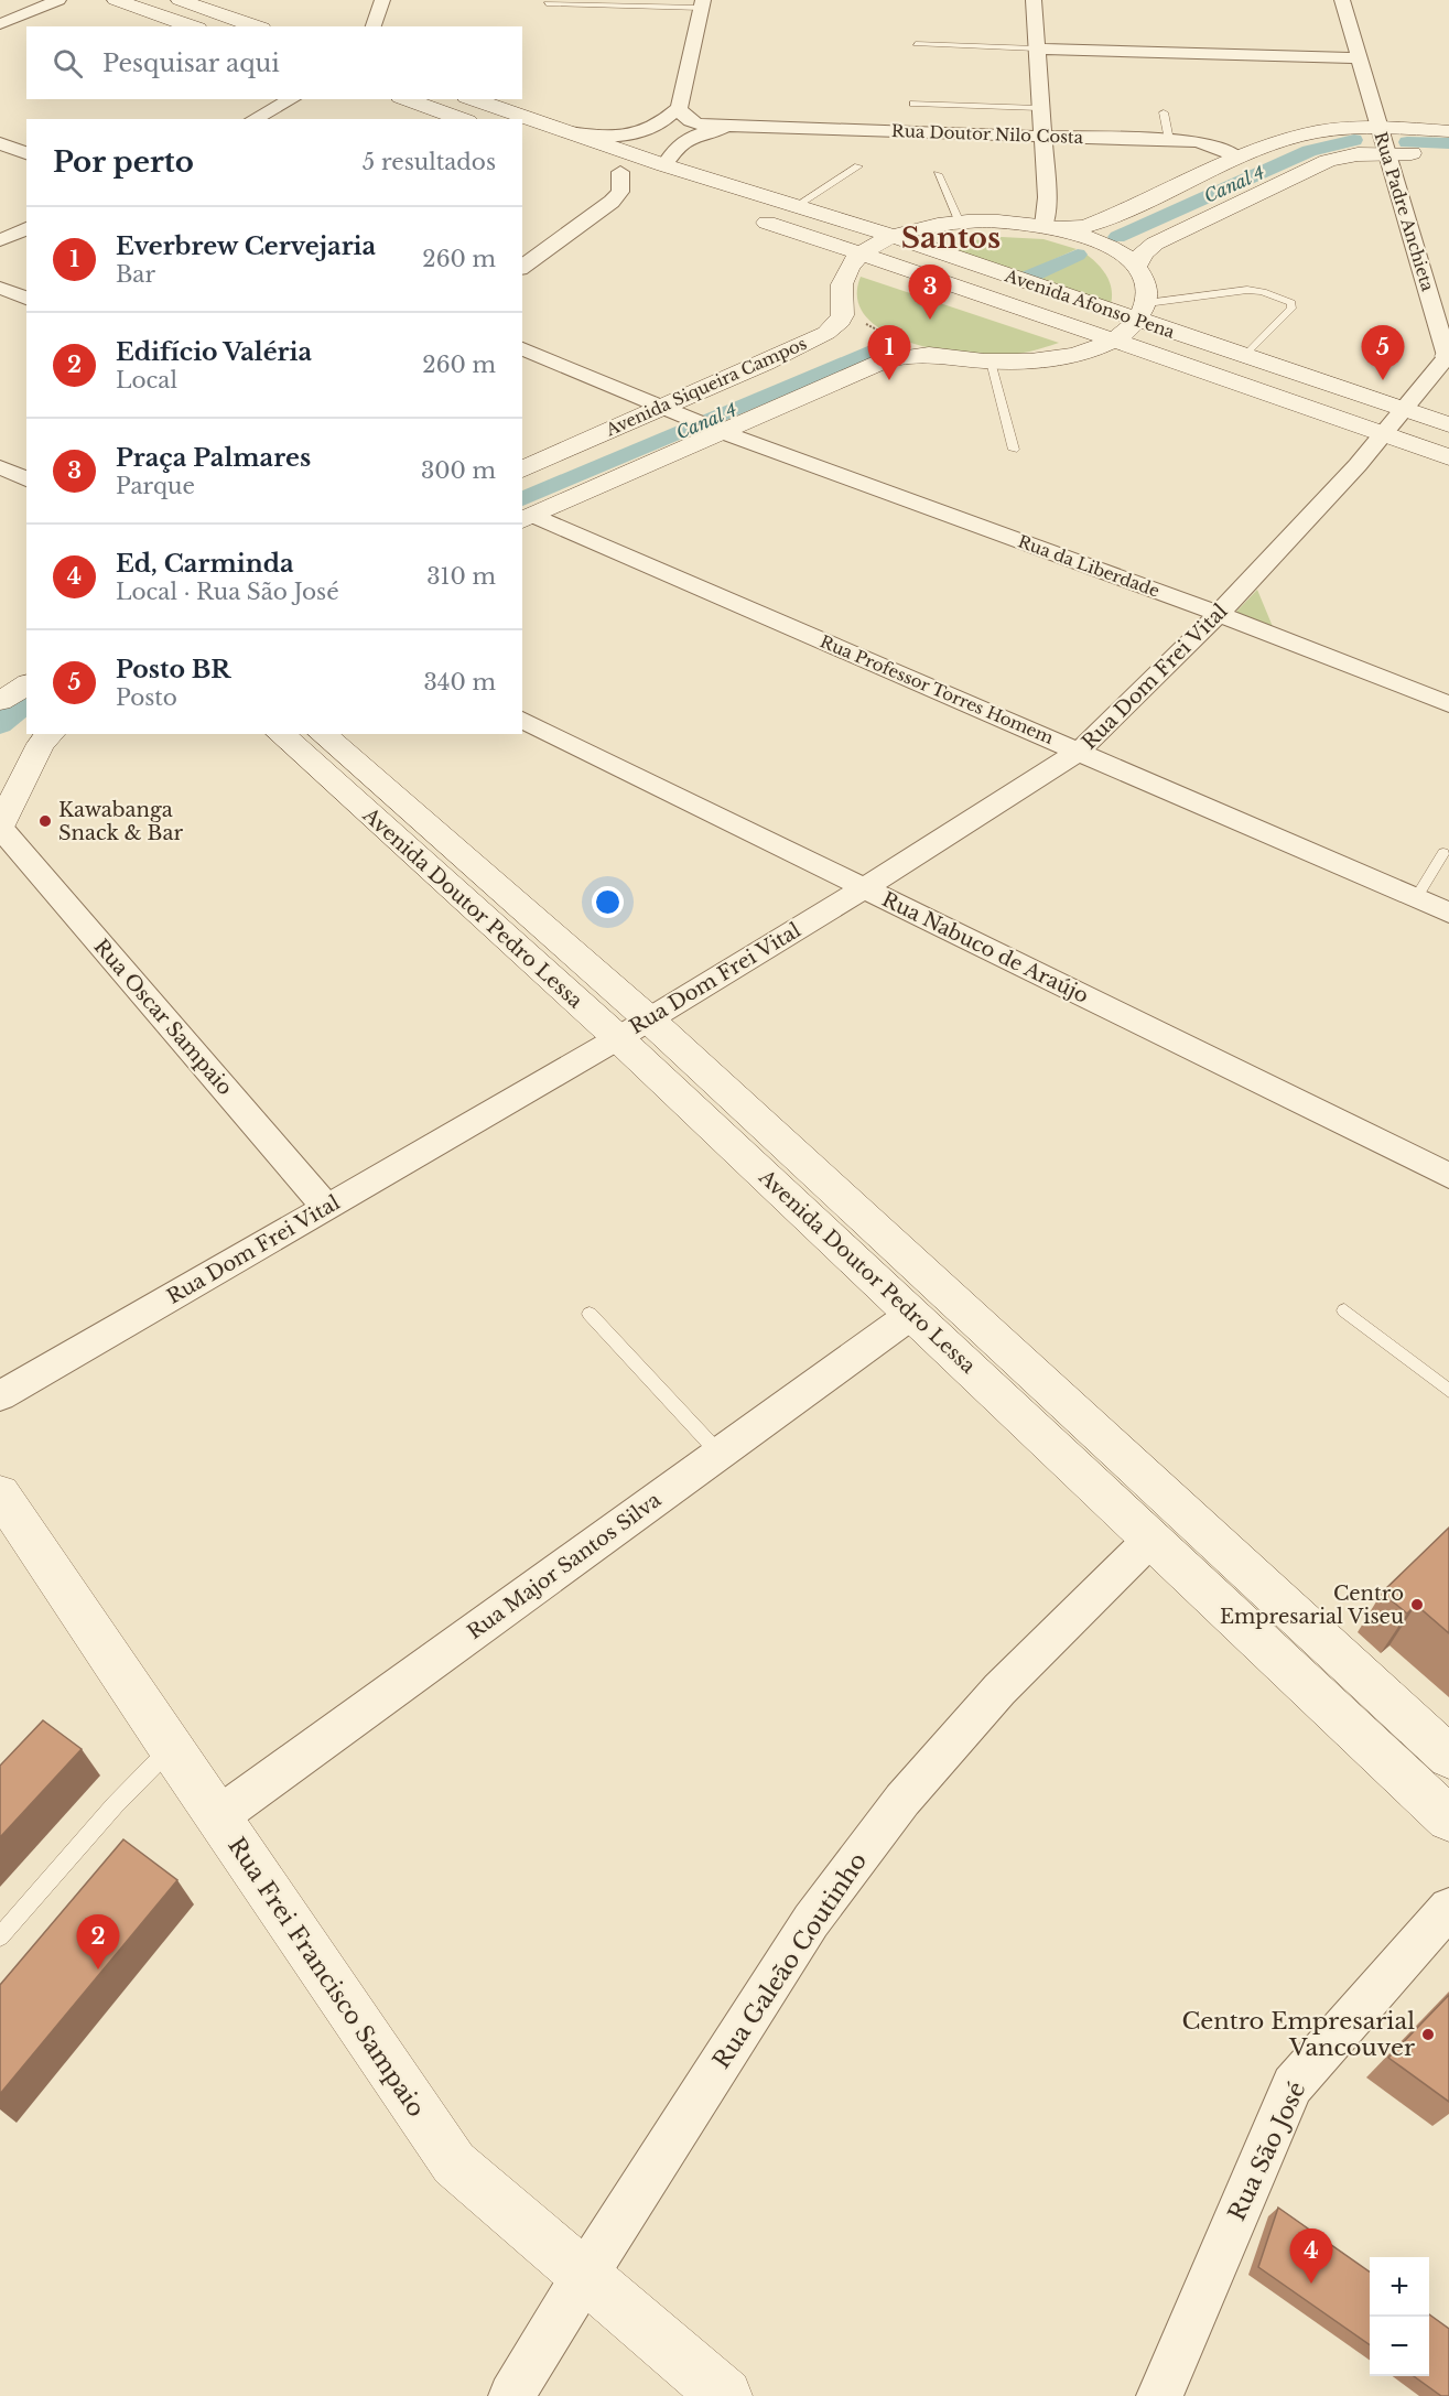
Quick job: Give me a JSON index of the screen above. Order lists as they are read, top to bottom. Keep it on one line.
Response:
{"streets":{"main road":["Avenida Afonso Pena","Avenida Siqueira Campos","Avenida Doutor Pedro Lessa","Rua Frei Francisco Sampaio"],"street":["Rua Doutor Nilo Costa","Rua Padre Anchieta","Rua da Liberdade","Rua Dom Frei Vital","Rua Professor Torres Homem","Rua Nabuco de Araújo","Rua Oscar Sampaio","Rua Major Santos Silva","Rua Galeão Coutinho","Rua São José"]},"crossings":[["Rua Doutor Nilo Costa","Avenida Siqueira Campos"],["Rua Padre Anchieta","Avenida Afonso Pena"],["Rua Padre Anchieta","Avenida Siqueira Campos"],["Rua Padre Anchieta","Rua Dom Frei Vital"],["Avenida Afonso Pena","Avenida Siqueira Campos"],["Avenida Afonso Pena","Rua Dom Frei Vital"],["Avenida Siqueira Campos","Rua da Liberdade"],["Rua da Liberdade","Rua Dom Frei Vital"],["Rua Dom Frei Vital","Rua Professor Torres Homem"],["Rua Dom Frei Vital","Avenida Doutor Pedro Lessa"],["Rua Dom Frei Vital","Rua Nabuco de Araújo"],["Rua Dom Frei Vital","Rua Oscar Sampaio"],["Avenida Doutor Pedro Lessa","Rua Major Santos Silva"],["Avenida Doutor Pedro Lessa","Rua Galeão Coutinho"],["Rua Major Santos Silva","Rua Frei Francisco Sampaio"],["Rua Galeão Coutinho","Rua Frei Francisco Sampaio"]],"districts":["Santos"],"water":["Canal 4"],"places":["Kawabanga Snack & Bar","Centro Empresarial Viseu","Centro Empresarial Vancouver"],"page":{"search":"Pesquisar aqui","heading":["Por perto","5 resultados"],"list":[{"mark":"1","name":"Everbrew Cervejaria","note":"Bar","value":"260 m"},{"mark":"2","name":"Edifício Valéria","note":"Local","value":"260 m"},{"mark":"3","name":"Praça Palmares","note":"Parque","value":"300 m"},{"mark":"4","name":"Ed, Carminda","note":"Local · Rua São José","value":"310 m"},{"mark":"5","name":"Posto BR","note":"Posto","value":"340 m"}],"pins":["3","1","5","2","4"],"map_buttons":["+","−"]}}
